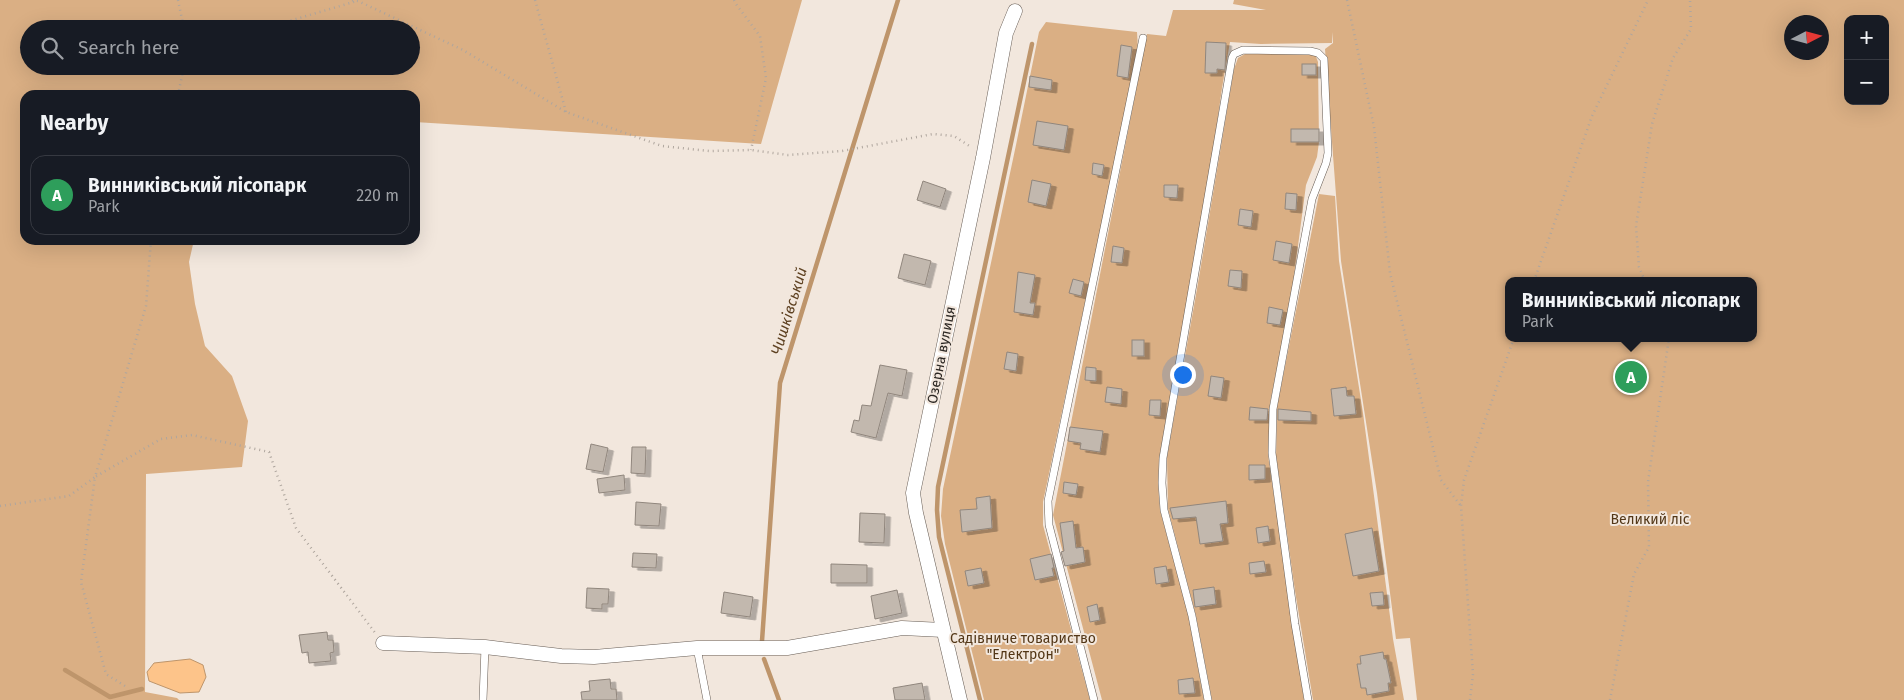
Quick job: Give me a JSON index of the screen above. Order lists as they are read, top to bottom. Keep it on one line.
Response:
{"streets":{"street":["Озерна вулиця"]},"water":["Чишківський"],"parks":["Великий ліс","Садівниче товариство \"Електрон\""],"north":"right","page":{"map_buttons":["+","−"],"search":"Search here","heading":"Nearby","list":[{"mark":"A","name":"Винниківський лісопарк","note":"Park","value":"220 m"}],"popup":["Винниківський лісопарк","Park"],"pins":"A"}}
